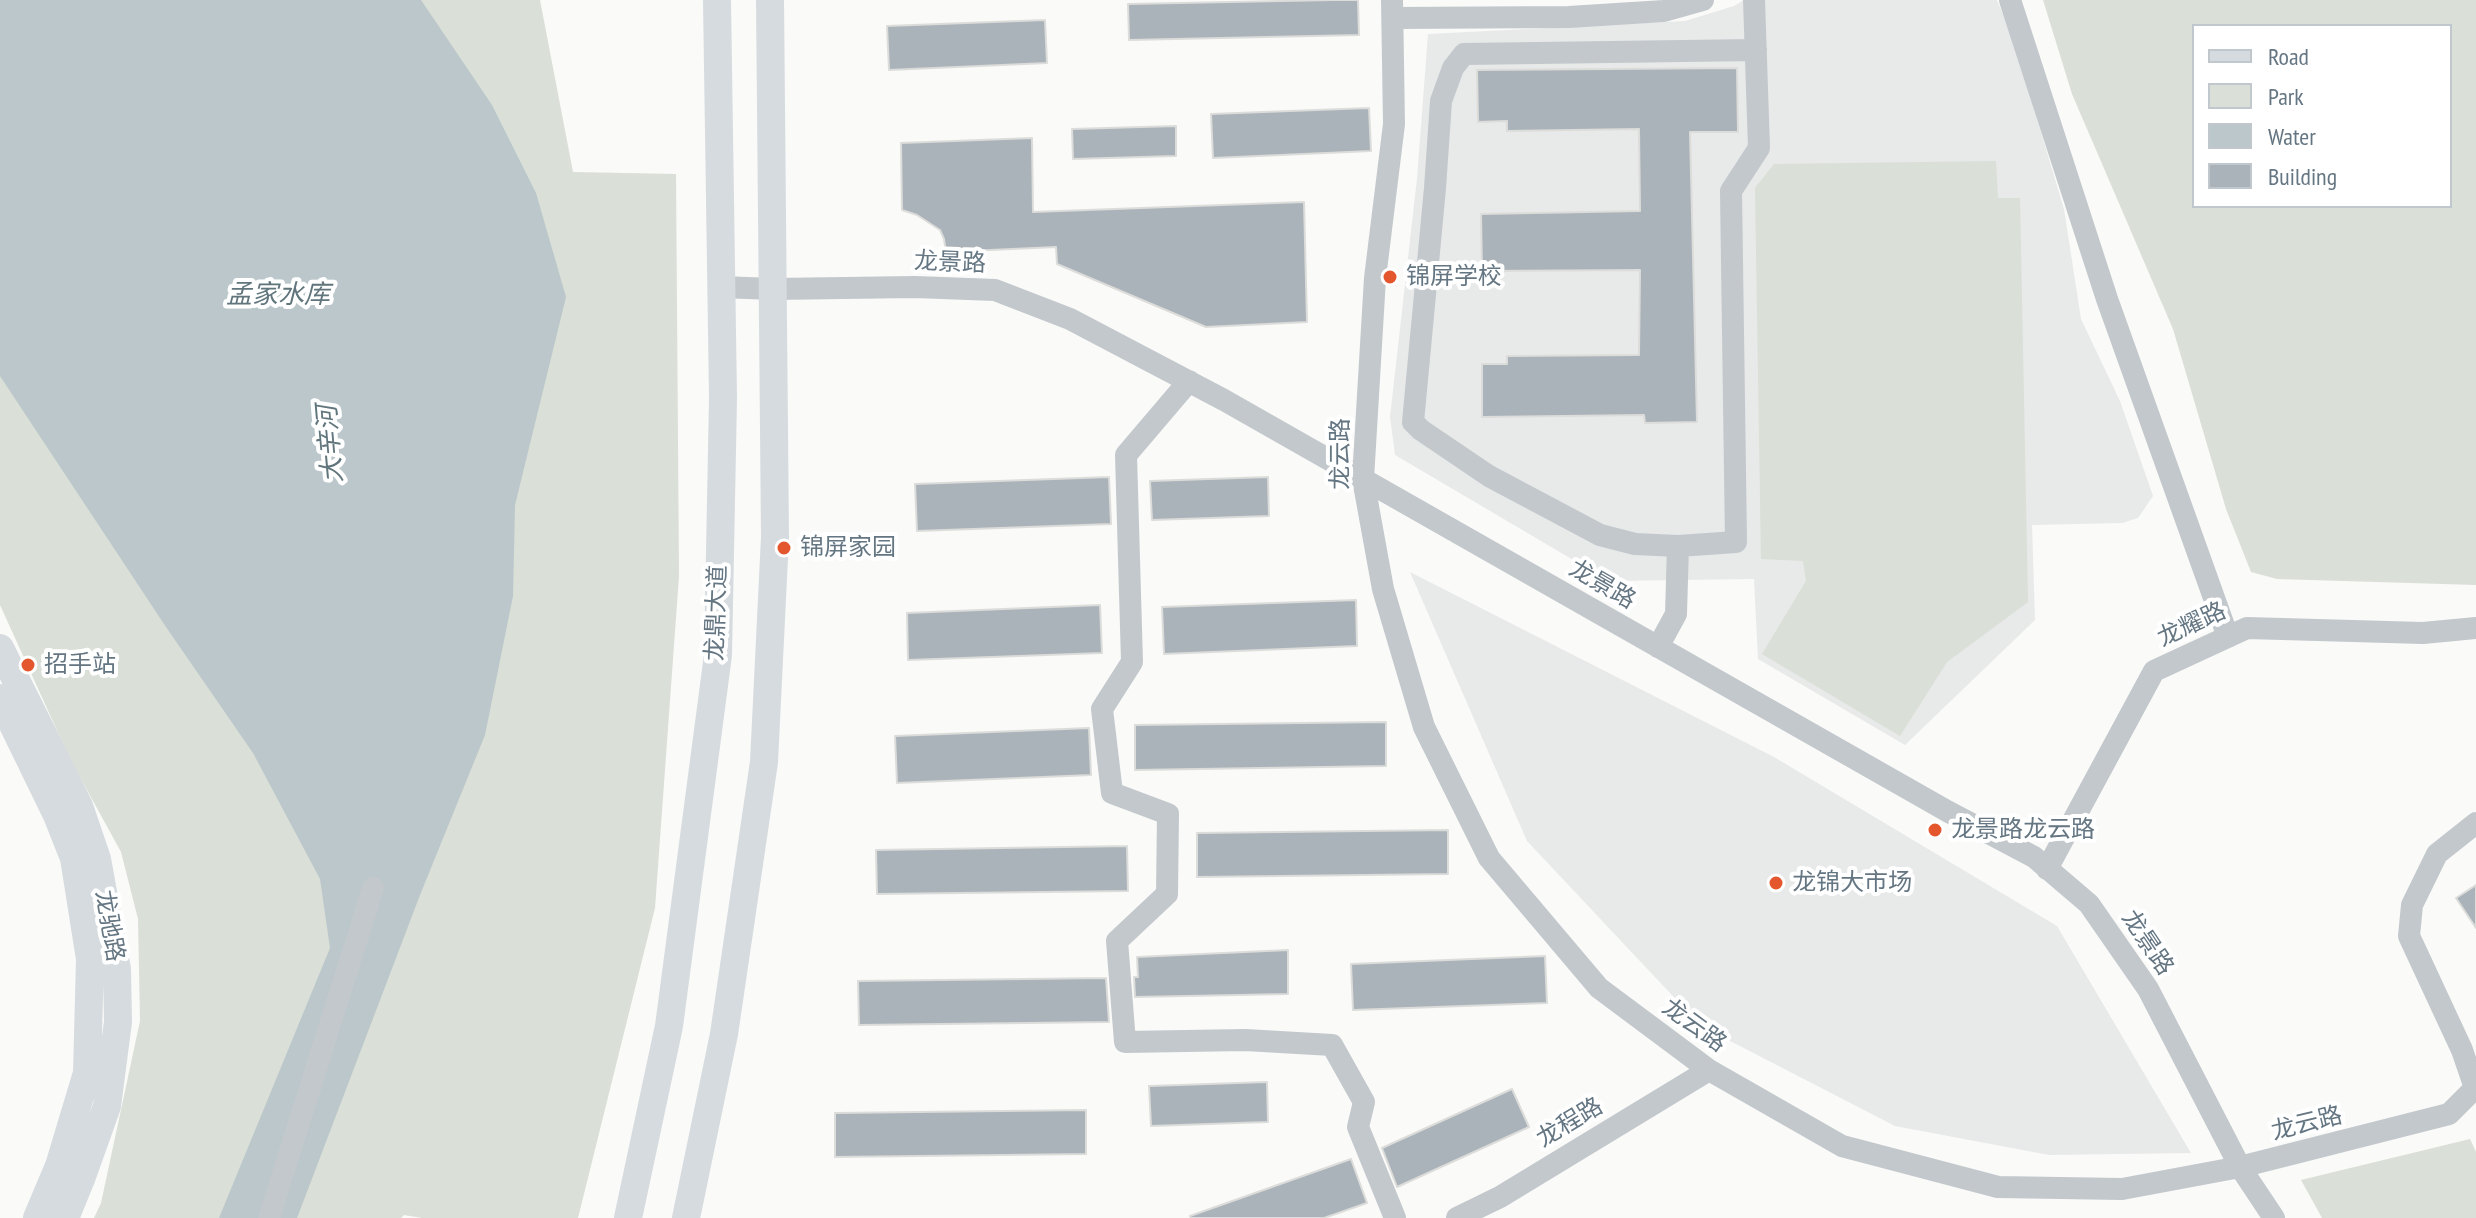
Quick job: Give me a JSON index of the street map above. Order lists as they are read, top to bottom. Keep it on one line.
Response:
{"streets":{"main road":["龙鼎大道","龙驰路"],"street":["龙景路","龙云路","龙耀路","龙程路"]},"crossings":[["龙景路","龙云路"],["龙景路","龙鼎大道"],["龙景路","龙耀路"],["龙云路","龙程路"]],"water":["孟家水库","大辛河"],"places":["锦屏学校","锦屏家园","招手站","龙景路龙云路","龙锦大市场"],"legend":["Road","Park","Water","Building"]}
